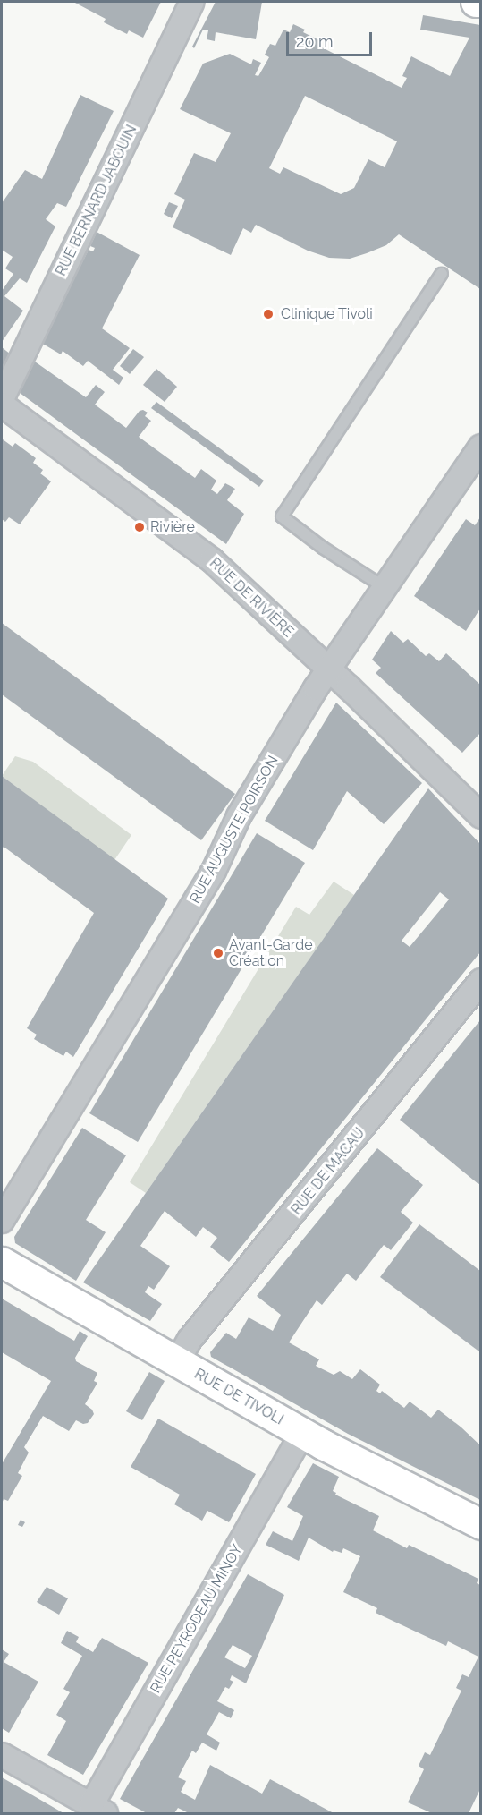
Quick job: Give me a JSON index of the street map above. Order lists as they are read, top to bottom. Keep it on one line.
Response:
{"streets":{"street":["RUE BERNARD JABOUIN","RUE DE RIVIÈRE","RUE AUGUSTE POIRSON","RUE DE MACAU","RUE DE TIVOLI","RUE PEYRODEAU MINOY"]},"crossings":[["RUE DE RIVIÈRE","RUE AUGUSTE POIRSON"],["RUE DE MACAU","RUE DE TIVOLI"],["RUE DE TIVOLI","RUE PEYRODEAU MINOY"]],"places":["Clinique Tivoli","Rivière","Avant-Garde Création"],"scale_bar":"20 m"}
